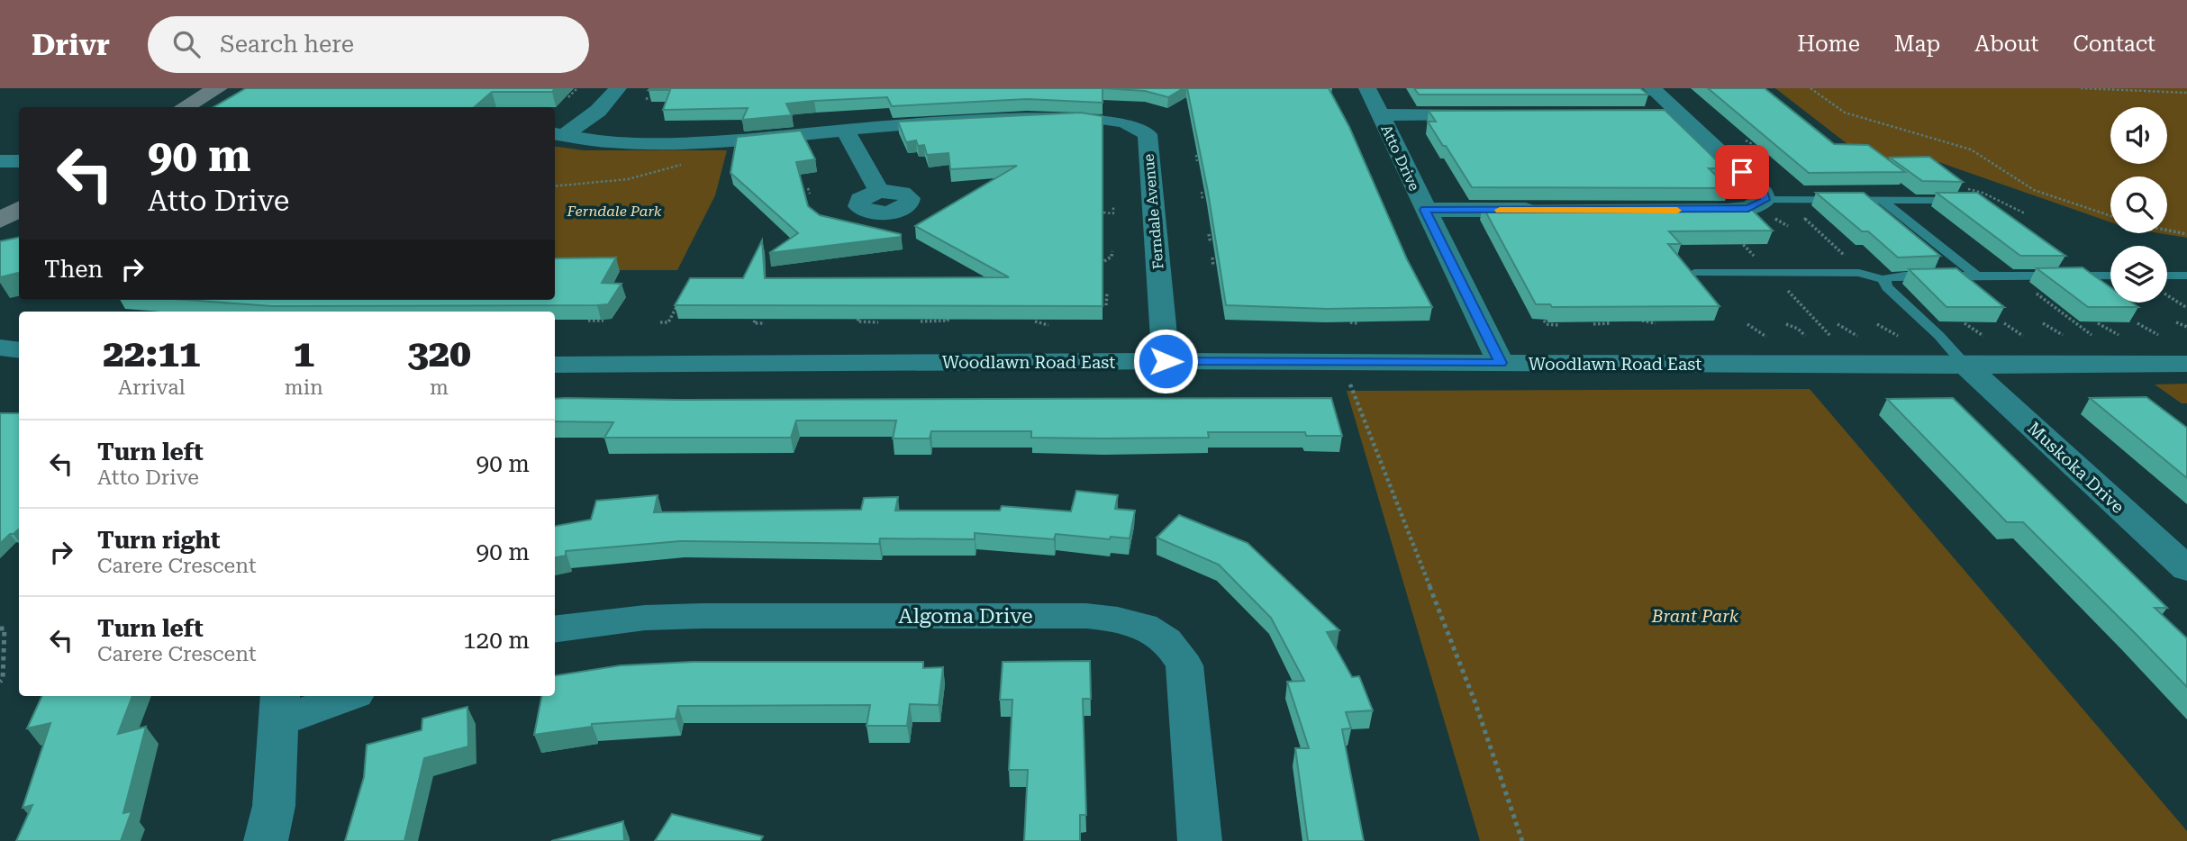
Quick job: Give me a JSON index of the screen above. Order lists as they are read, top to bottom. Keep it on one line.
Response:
{"streets":{"street":["Atto Drive","Ferndale Avenue","Woodlawn Road East","Muskoka Drive","Algoma Drive"]},"crossings":[["Atto Drive","Woodlawn Road East"],["Ferndale Avenue","Woodlawn Road East"],["Woodlawn Road East","Muskoka Drive"]],"parks":["Ferndale Park","Brant Park"],"page":{"header":"Drivr","search":"Search here","nav":["Home","Map","About","Contact"],"turn":["90 m","Atto Drive"],"then":"Then","eta":["22:11","Arrival","1","min","320","m"],"list":[{"name":"Turn left","note":"Atto Drive","value":"90 m"},{"name":"Turn right","note":"Carere Crescent","value":"90 m"},{"name":"Turn left","note":"Carere Crescent","value":"120 m"}]}}
